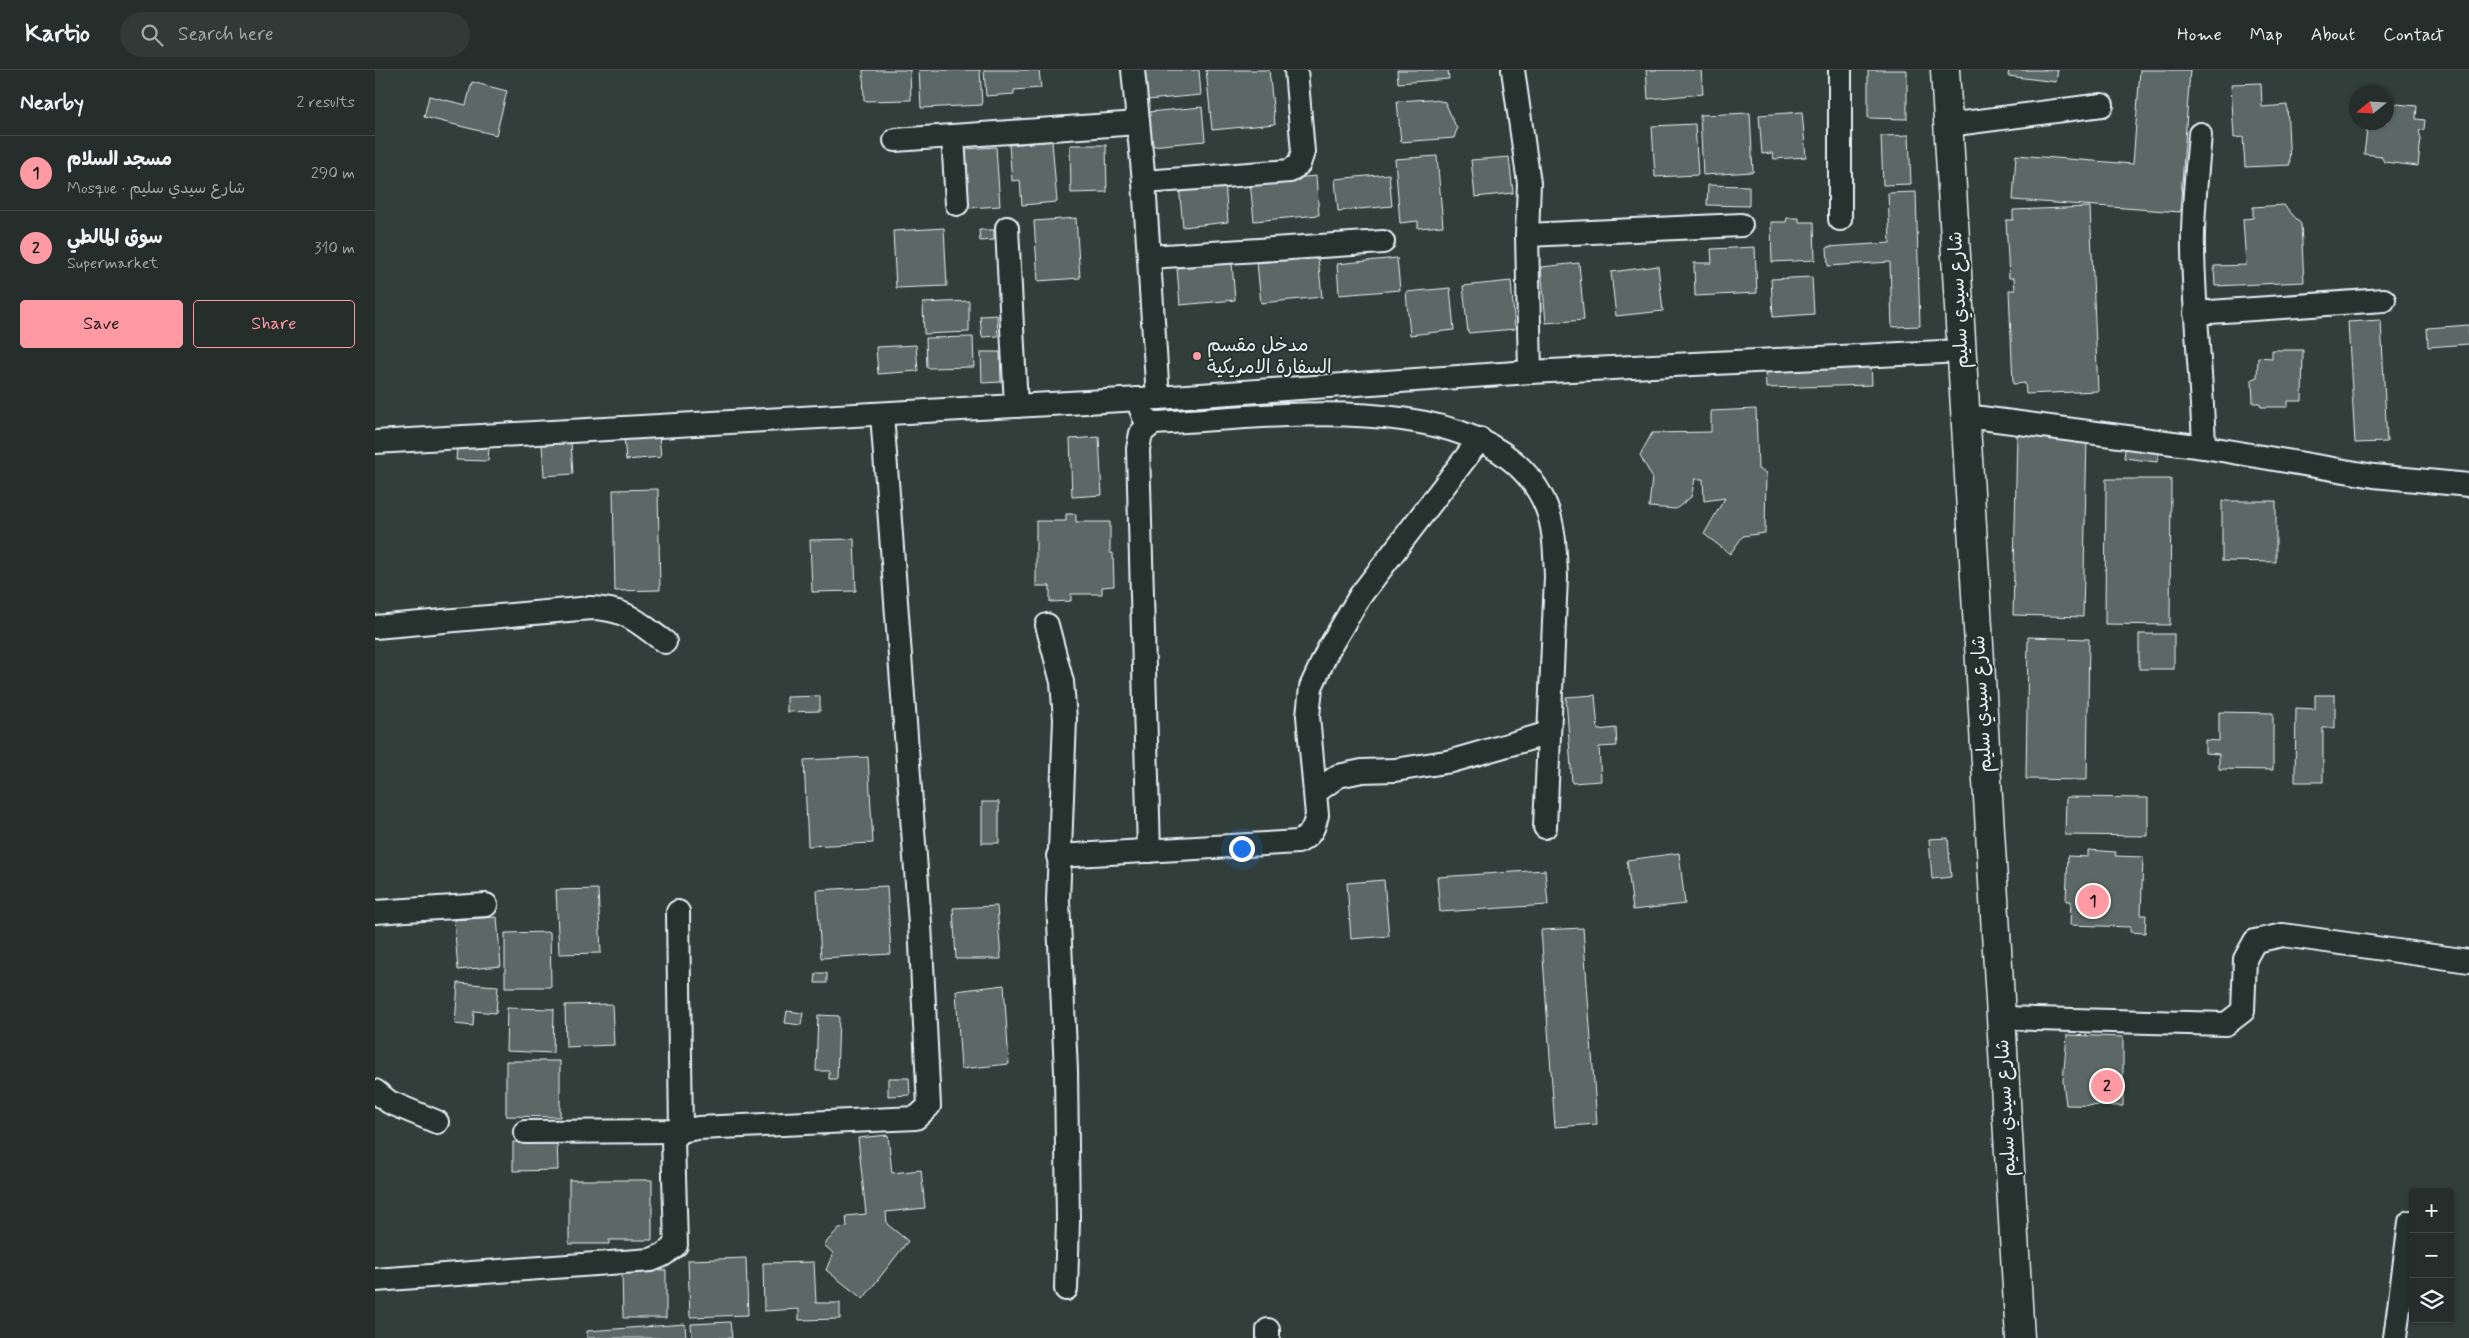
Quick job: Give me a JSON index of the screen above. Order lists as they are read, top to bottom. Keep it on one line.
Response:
{"streets":{"main road":["شارع سيدي سليم"]},"places":["مدخل مقسم السفارة الامريكية"],"north":"left","page":{"header":"Kartio","search":"Search here","nav":["Home","Map","About","Contact"],"heading":["Nearby","2 results"],"list":[{"mark":"1","name":"مسجد السلام","note":"Mosque · شارع سيدي سليم","value":"290 m"},{"mark":"2","name":"سوق المالطي","note":"Supermarket","value":"310 m"}],"buttons":["Save","Share"],"pins":["1","2"],"map_buttons":["+","−"]}}
